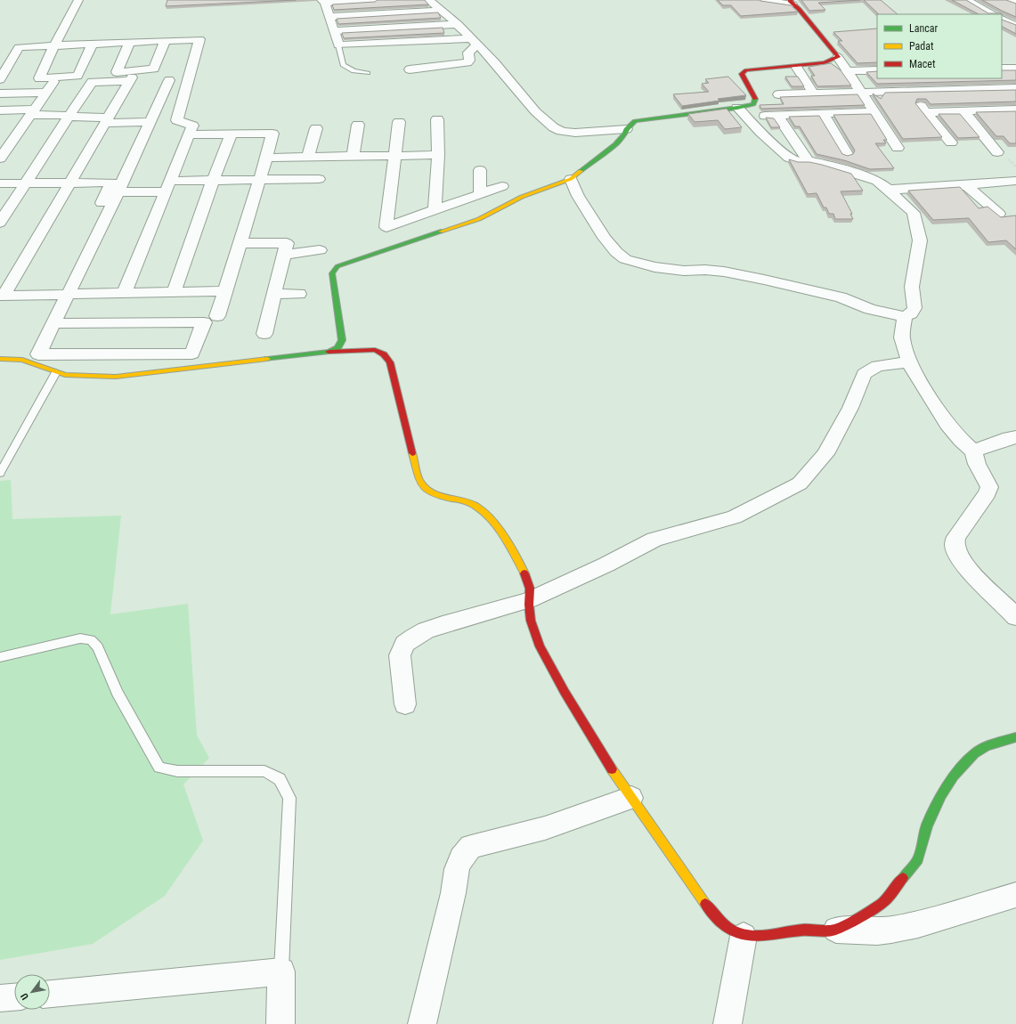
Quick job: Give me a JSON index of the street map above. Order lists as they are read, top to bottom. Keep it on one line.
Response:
{"legend":["Lancar","Padat","Macet"],"north":"bottom left"}
